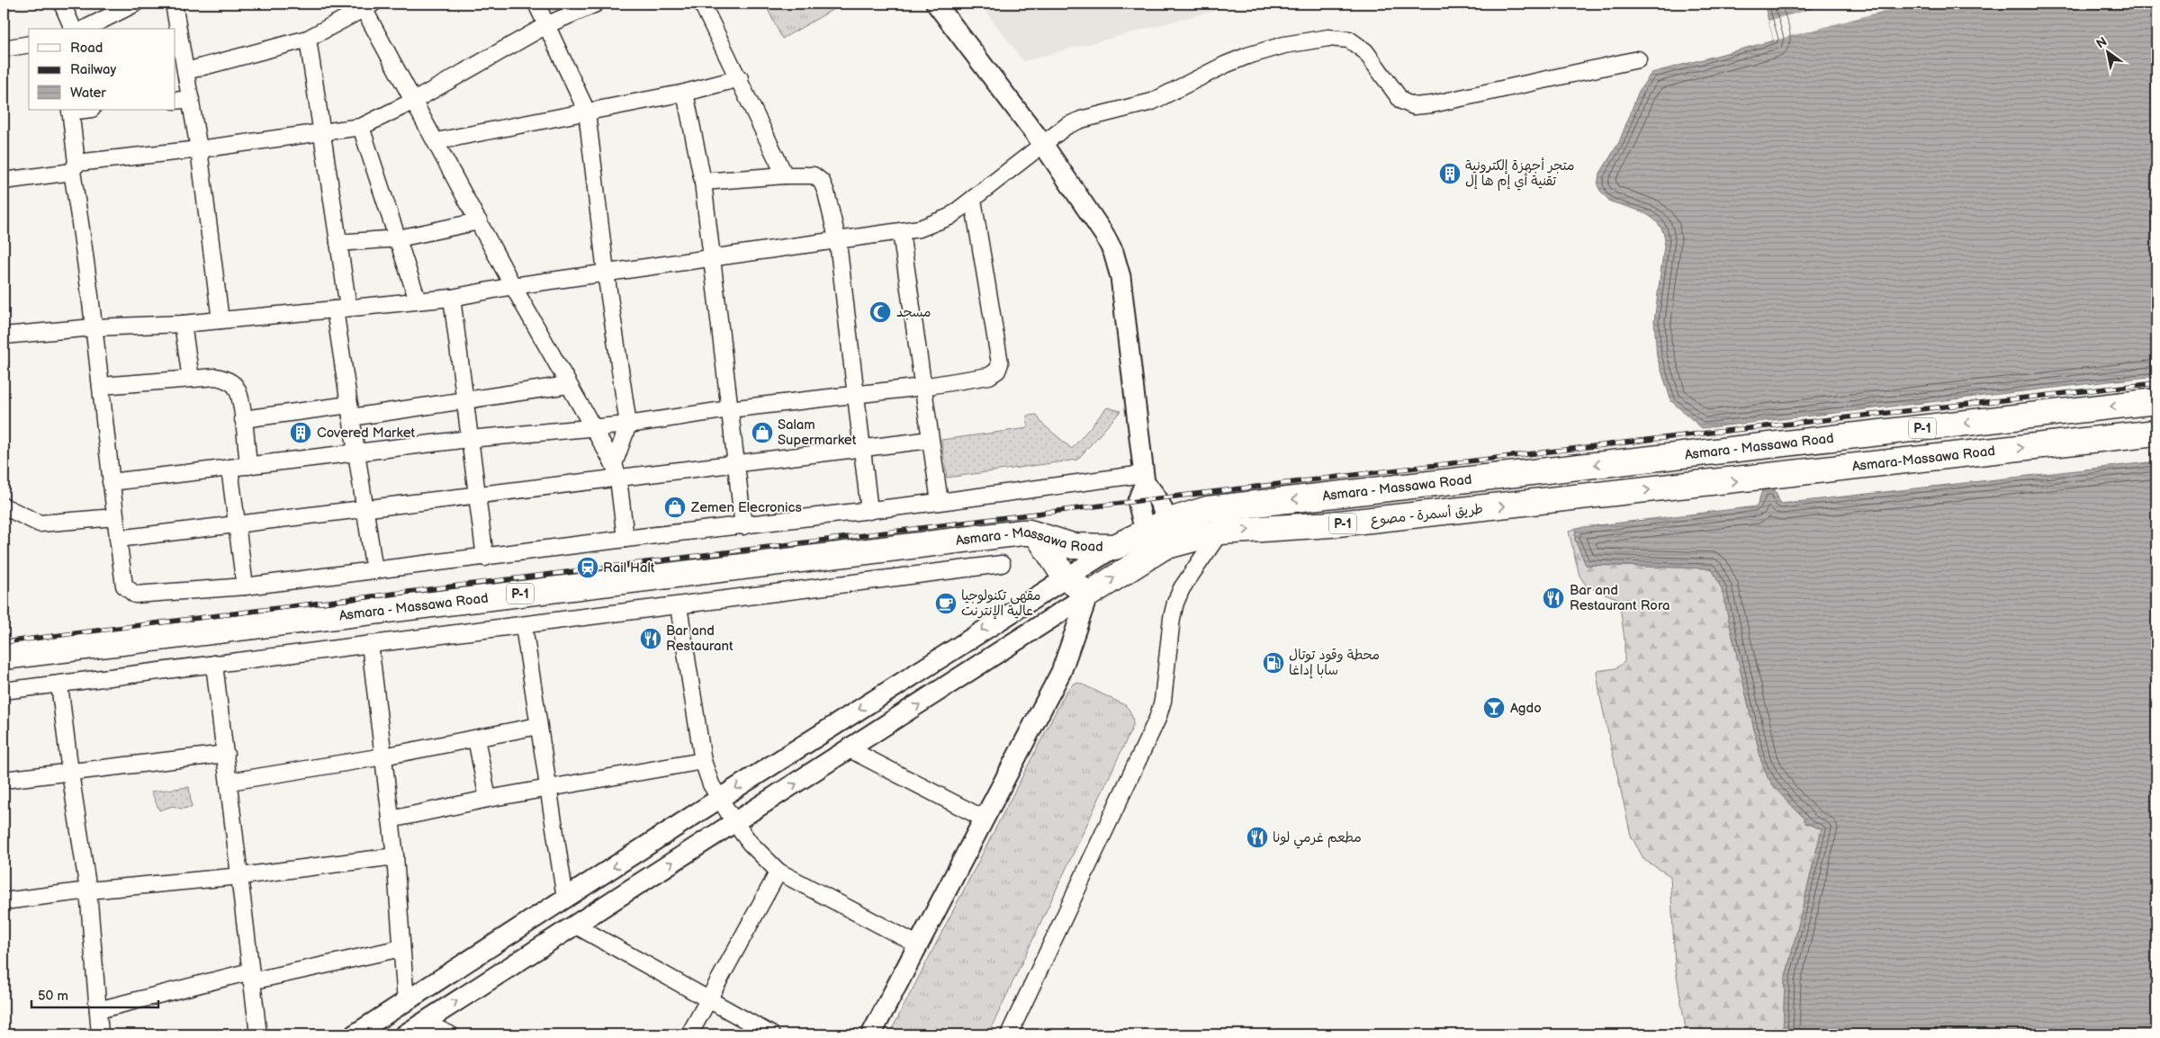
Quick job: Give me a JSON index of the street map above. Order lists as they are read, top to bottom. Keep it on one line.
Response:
{"streets":{"highway":["P-1","Asmara - Massawa Road","Asmara-Massawa Road","طريق أسمرة - مصوع"]},"crossings":[["Asmara-Massawa Road","طريق أسمرة - مصوع"]],"one_way":["Asmara - Massawa Road","Asmara-Massawa Road","طريق أسمرة - مصوع"],"places":{"building":["متجر أجهزة إلكترونية تقنية أي إم ها إل","Covered Market"],"mosque":["مسجد"],"shop":["Salam Supermarket","Zemen Elecronics"],"station":["Rail Halt"],"restaurant":["Bar and Restaurant Rora","Bar and Restaurant","مطعم غرمي لونا"],"cafe":["مقهى تكنولوجيا عالية الإنترنت"],"fuel station":["محطة وقود توتال سابا إداغا"],"bar":["Agdo"]},"legend":["Road","Railway","Water"],"scale_bar":"50 m","north":"top left"}
